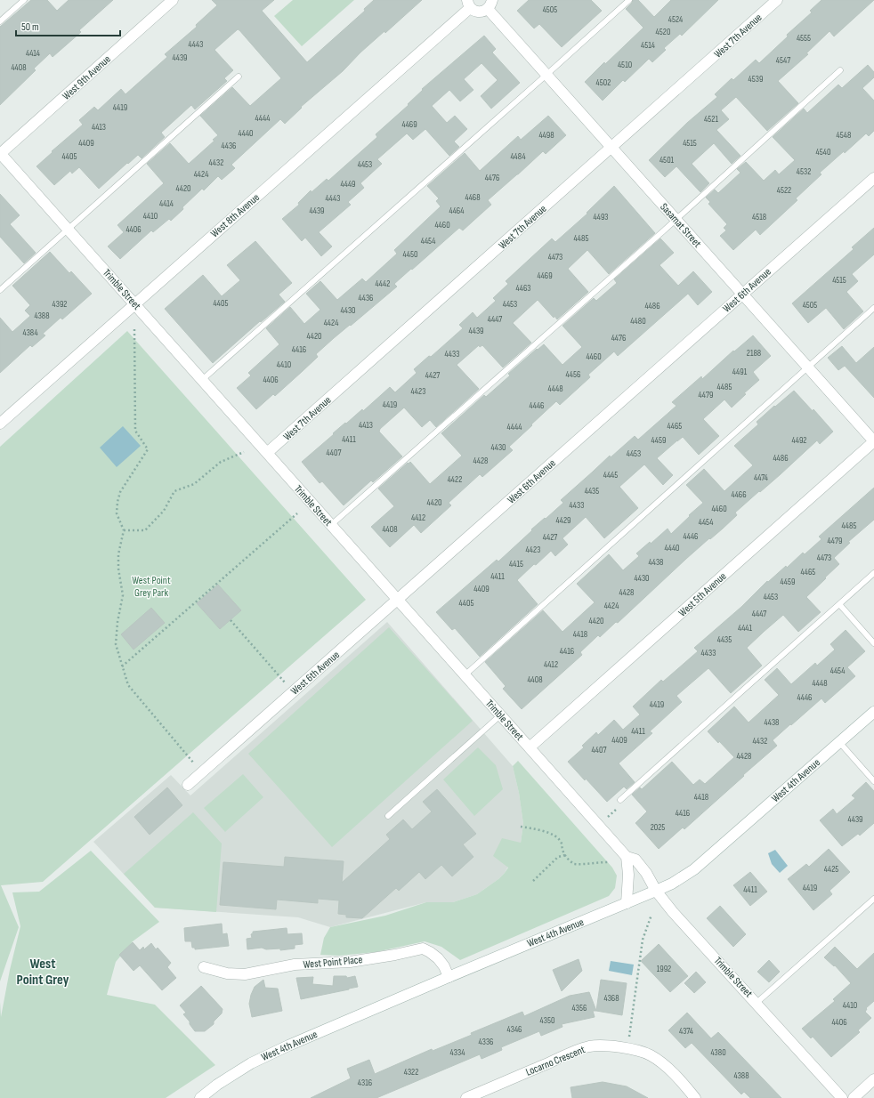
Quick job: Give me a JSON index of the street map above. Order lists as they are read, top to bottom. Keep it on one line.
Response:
{"streets":{"street":["West 7th Avenue","West 9th Avenue","West 8th Avenue","Sasamat Street","Trimble Street","West 6th Avenue","West 5th Avenue","West 4th Avenue","West Point Place","Locarno Crescent"]},"crossings":[["West 7th Avenue","Sasamat Street"],["West 7th Avenue","Trimble Street"],["West 9th Avenue","Trimble Street"],["West 8th Avenue","Trimble Street"],["Sasamat Street","West 6th Avenue"],["Sasamat Street","West 5th Avenue"],["Trimble Street","West 6th Avenue"],["Trimble Street","West 5th Avenue"],["Trimble Street","West 4th Avenue"],["West 4th Avenue","West Point Place"]],"districts":["West Point Grey"],"parks":["West Point Grey Park"],"house_numbers":["4505","4524","4520","4555","4443","4514","4414","4439","4547","4510","4408","4539","4502","4419","4444","4521","4469","4413","4440","4498","4548","4409","4515","4436","4540","4405","4484","4501","4432","4453","4532","4424","4476","4449","4420","4522","4468","4443","4414","4439","4464","4410","4493","4518","4460","4406","4485","4454","4450","4473","4469","4515","4442","4463","4436","4405","4392","4453","4505","4486","4430","4388","4447","4480","4424","4439","4384","4420","4476","4416","2188","4433","4460","4410","4491","4456","4427","4406","4485","4448","4423","4479","4419","4446","4413","4465","4444","4411","4459","4492","4430","4407","4453","4486","4428","4445","4474","4422","4435","4466","4420","4433","4460","4412","4429","4454","4485","4408","4446","4427","4479","4440","4423","4473","4438","4415","4465","4411","4430","4459","4409","4428","4453","4405","4424","4447","4420","4441","4418","4435","4416","4433","4412","4454","4408","4448","4446","4419","4438","4411","4409","4432","4407","4428","4418","4416","4439","2025","4425","4419","4411","1992","4368","4410","4356","4350","4406","4346","4374","4336","4334","4380","4322","4388","4316"],"scale_bar":"50 m"}
